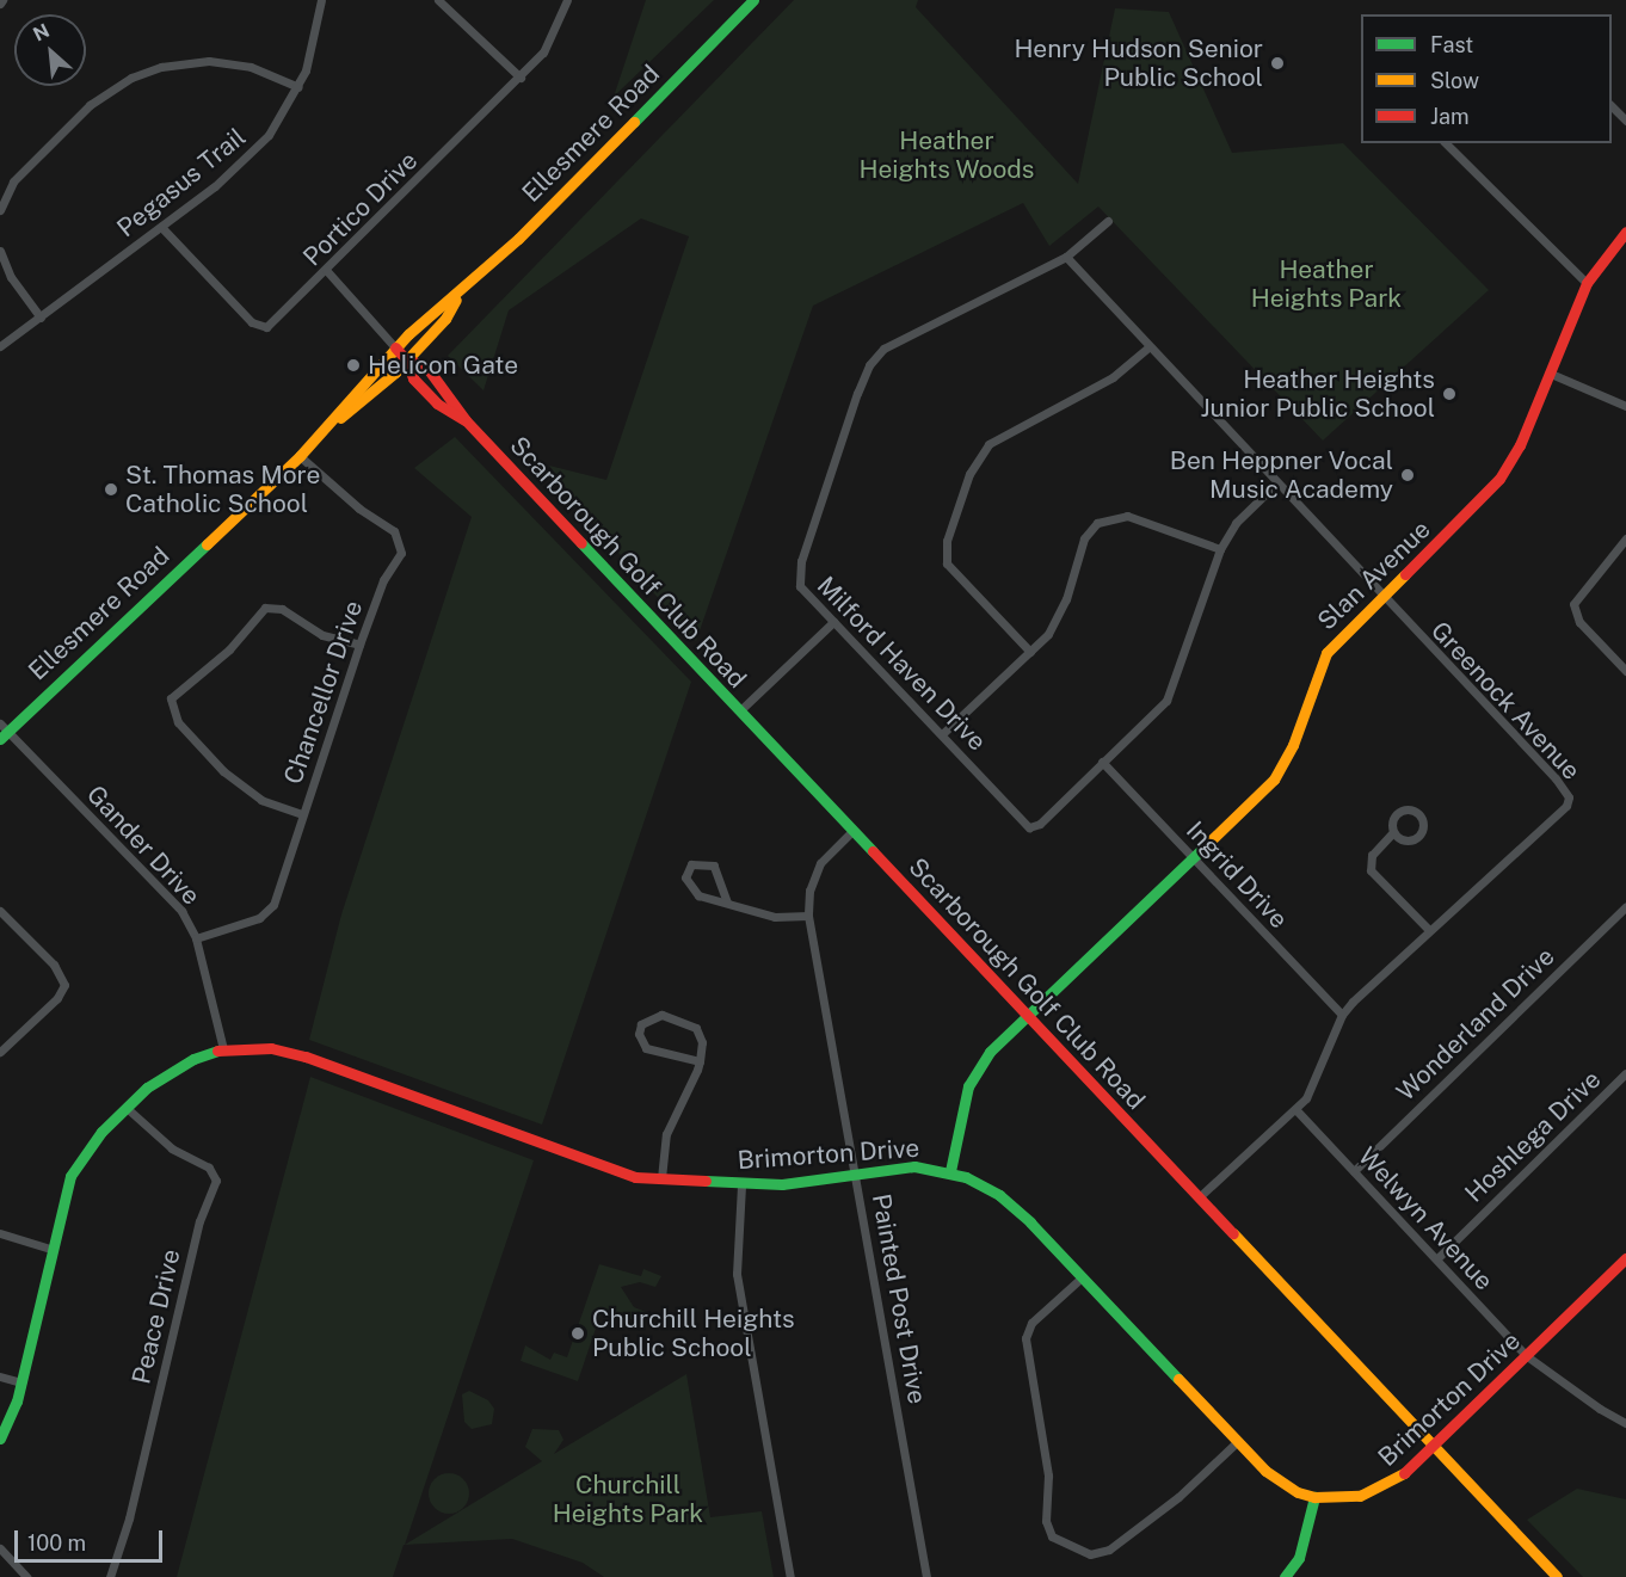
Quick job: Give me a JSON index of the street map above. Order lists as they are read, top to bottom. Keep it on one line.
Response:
{"streets":{"street":["Ellesmere Road","Pegasus Trail","Portico Drive","Scarborough Golf Club Road","Slan Avenue","Milford Haven Drive","Chancellor Drive","Greenock Avenue","Gander Drive","Ingrid Drive","Wonderland Drive","Hoshlega Drive","Brimorton Drive","Welwyn Avenue","Painted Post Drive","Peace Drive"]},"crossings":[["Ellesmere Road","Scarborough Golf Club Road"],["Ellesmere Road","Chancellor Drive"],["Ellesmere Road","Gander Drive"],["Pegasus Trail","Portico Drive"],["Scarborough Golf Club Road","Slan Avenue"],["Scarborough Golf Club Road","Greenock Avenue"],["Scarborough Golf Club Road","Brimorton Drive"],["Scarborough Golf Club Road","Painted Post Drive"],["Slan Avenue","Greenock Avenue"],["Slan Avenue","Ingrid Drive"],["Slan Avenue","Brimorton Drive"],["Milford Haven Drive","Greenock Avenue"],["Milford Haven Drive","Ingrid Drive"],["Chancellor Drive","Gander Drive"],["Greenock Avenue","Ingrid Drive"],["Greenock Avenue","Welwyn Avenue"],["Gander Drive","Brimorton Drive"],["Wonderland Drive","Welwyn Avenue"],["Hoshlega Drive","Welwyn Avenue"],["Brimorton Drive","Welwyn Avenue"],["Brimorton Drive","Painted Post Drive"],["Brimorton Drive","Peace Drive"]],"parks":["Heather Heights Woods","Heather Heights Park","Churchill Heights Park"],"places":["Henry Hudson Senior Public School","Helicon Gate","Heather Heights Junior Public School","Ben Heppner Vocal Music Academy","St. Thomas More Catholic School","Churchill Heights Public School"],"legend":["Fast","Slow","Jam"],"scale_bar":"100 m","north":"top left"}
